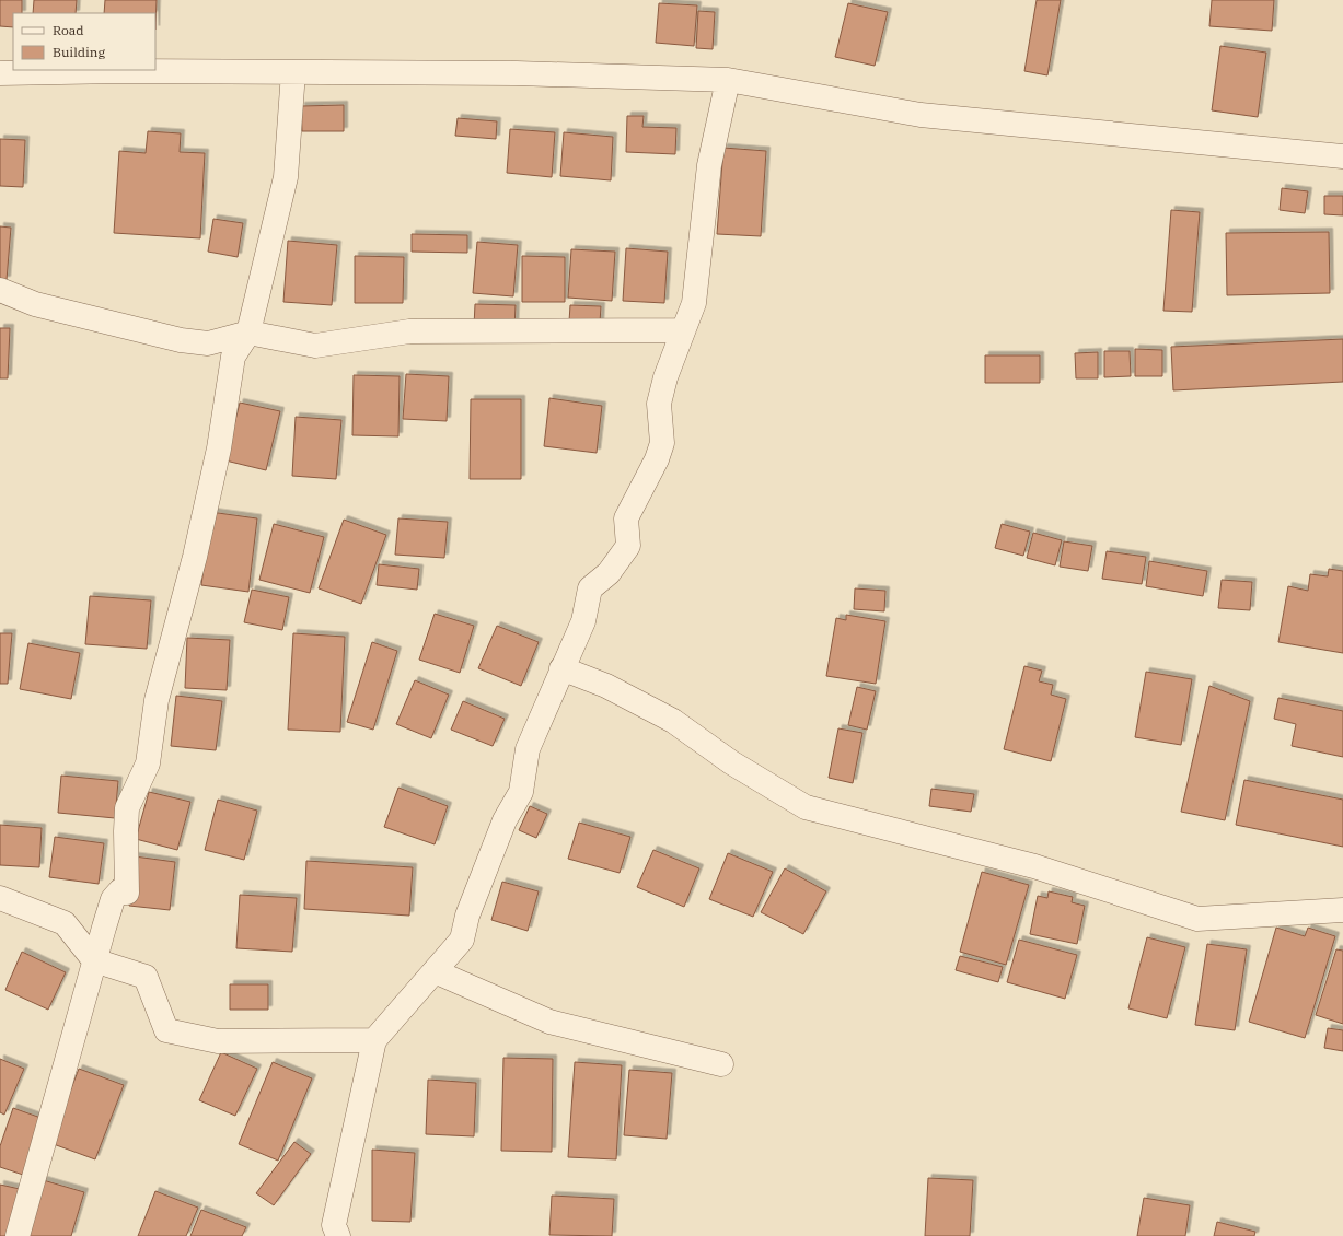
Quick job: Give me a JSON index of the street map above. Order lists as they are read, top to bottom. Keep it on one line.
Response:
{"legend":["Road","Building"]}
